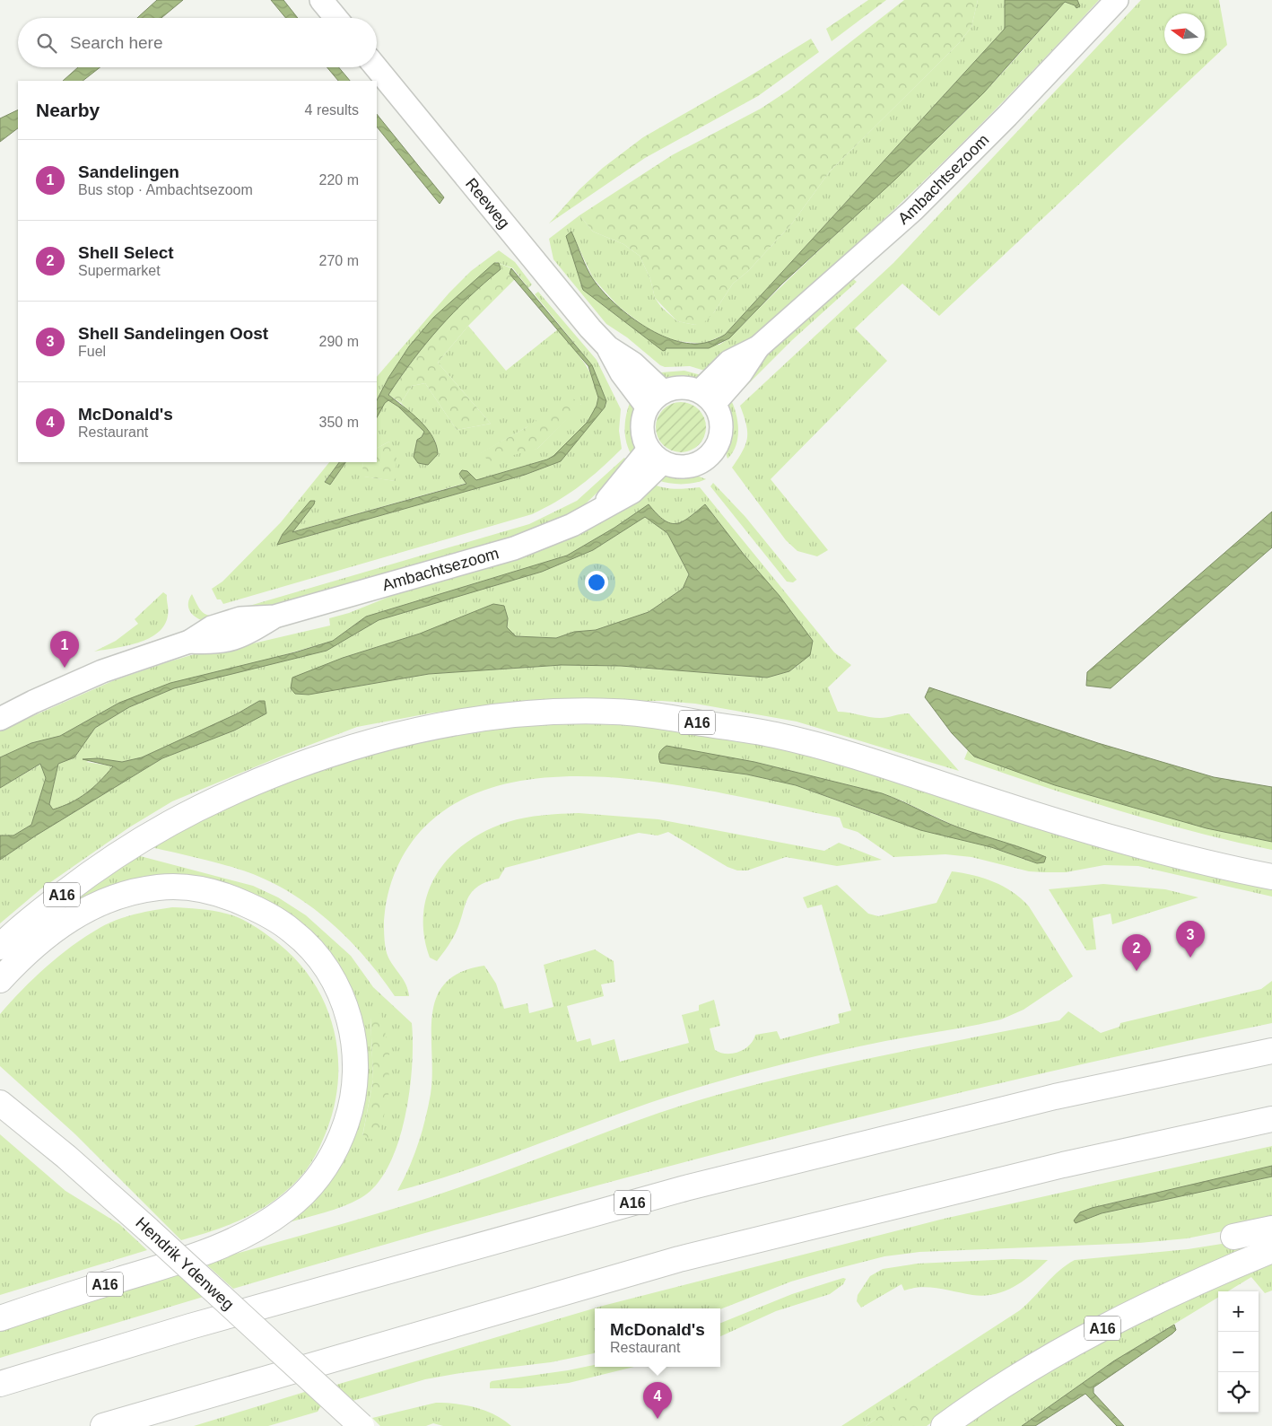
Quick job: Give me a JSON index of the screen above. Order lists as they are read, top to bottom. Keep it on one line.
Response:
{"streets":{"main road":["A16","Hendrik Ydenweg"],"street":["Ambachtsezoom","Reeweg"]},"crossings":[["Ambachtsezoom","Reeweg"]],"north":"left","page":{"search":"Search here","heading":["Nearby","4 results"],"list":[{"mark":"1","name":"Sandelingen","note":"Bus stop · Ambachtsezoom","value":"220 m"},{"mark":"2","name":"Shell Select","note":"Supermarket","value":"270 m"},{"mark":"3","name":"Shell Sandelingen Oost","note":"Fuel","value":"290 m"},{"mark":"4","name":"McDonald's","note":"Restaurant","value":"350 m"}],"pins":["1","3","2","4"],"map_buttons":["+","−"],"popup":["McDonald's","Restaurant"]}}
